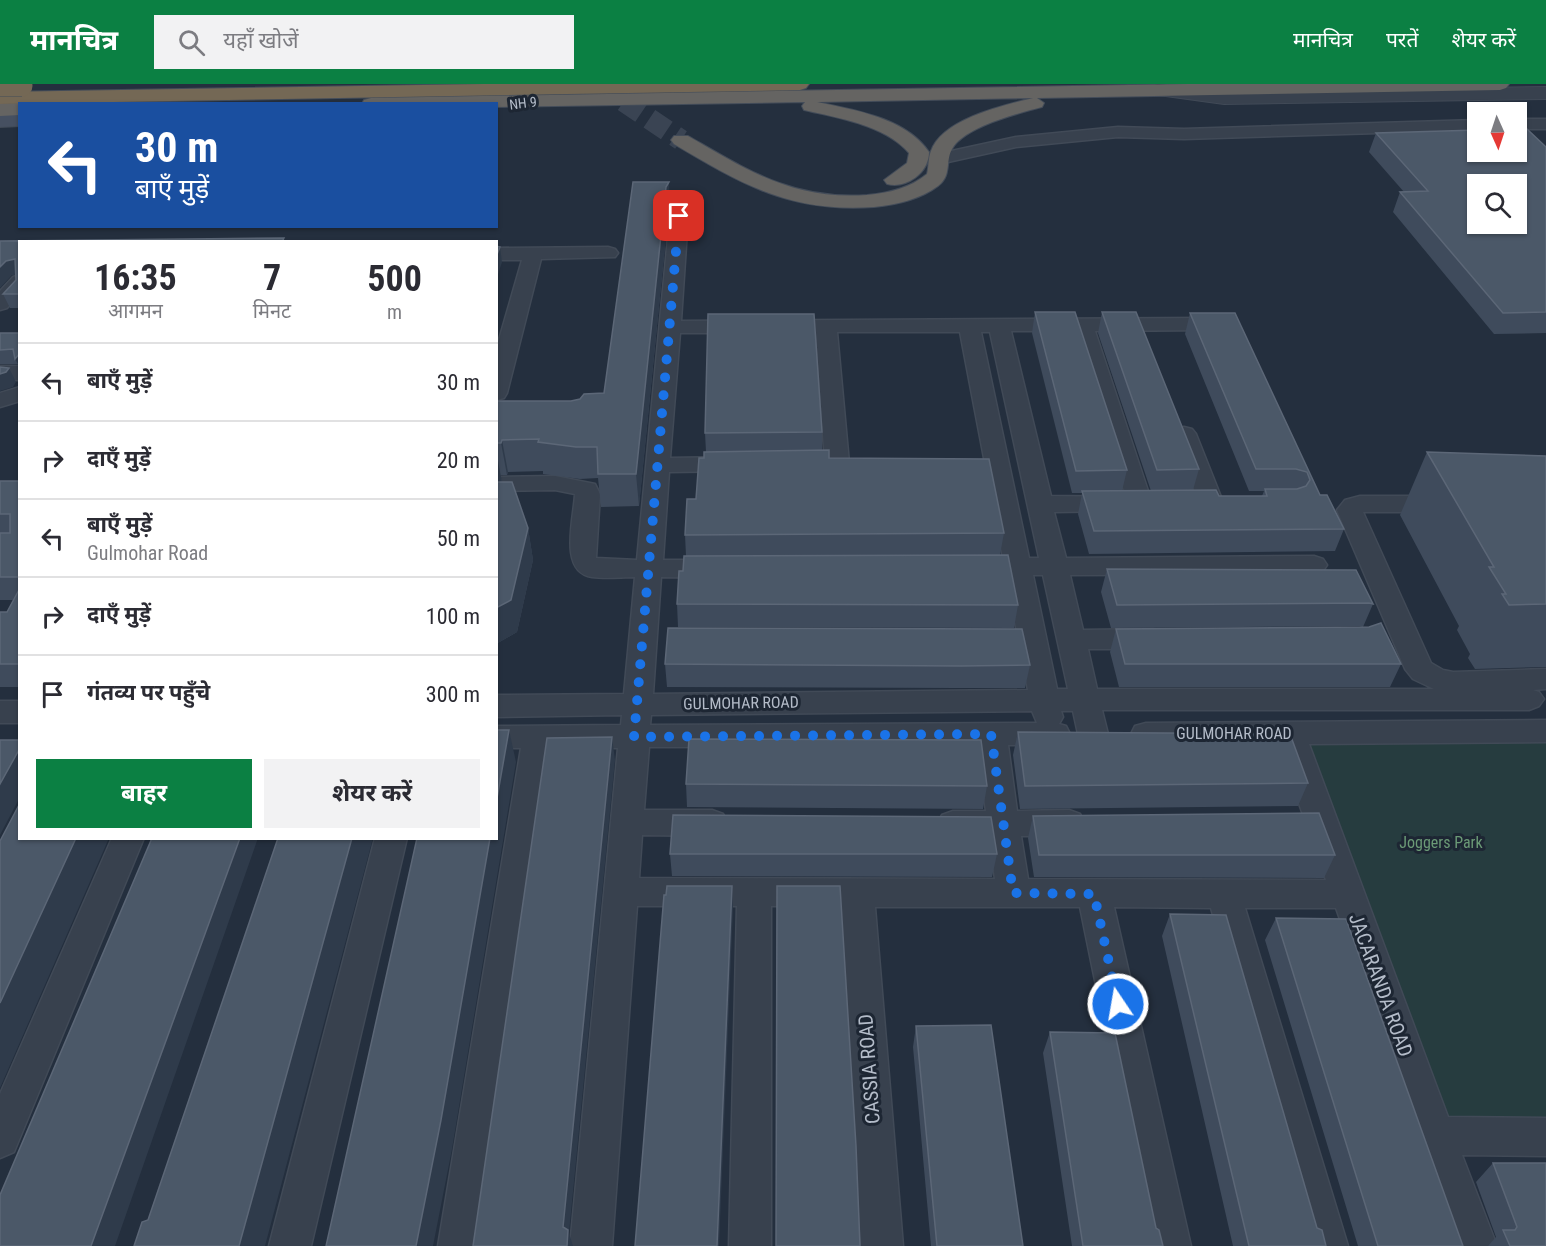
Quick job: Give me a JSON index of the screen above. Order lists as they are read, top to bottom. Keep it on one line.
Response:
{"streets":{"main road":["NH 9"],"street":["GULMOHAR ROAD","JACARANDA ROAD","CASSIA ROAD"]},"crossings":[["JACARANDA ROAD","CASSIA ROAD"]],"parks":["Joggers Park"],"north":"bottom","page":{"header":"मानचित्र","search":"यहाँ खोजें","nav":["मानचित्र","परतें","शेयर करें"],"turn":["30 m","बाएँ मुड़ें"],"eta":["16:35","आगमन","7","मिनट","500","m"],"list":[{"name":"बाएँ मुड़ें","value":"30 m"},{"name":"दाएँ मुड़ें","value":"20 m"},{"name":"बाएँ मुड़ें","note":"Gulmohar Road","value":"50 m"},{"name":"दाएँ मुड़ें","value":"100 m"},{"name":"गंतव्य पर पहुँचे","value":"300 m"}],"buttons":["बाहर","शेयर करें"]}}
